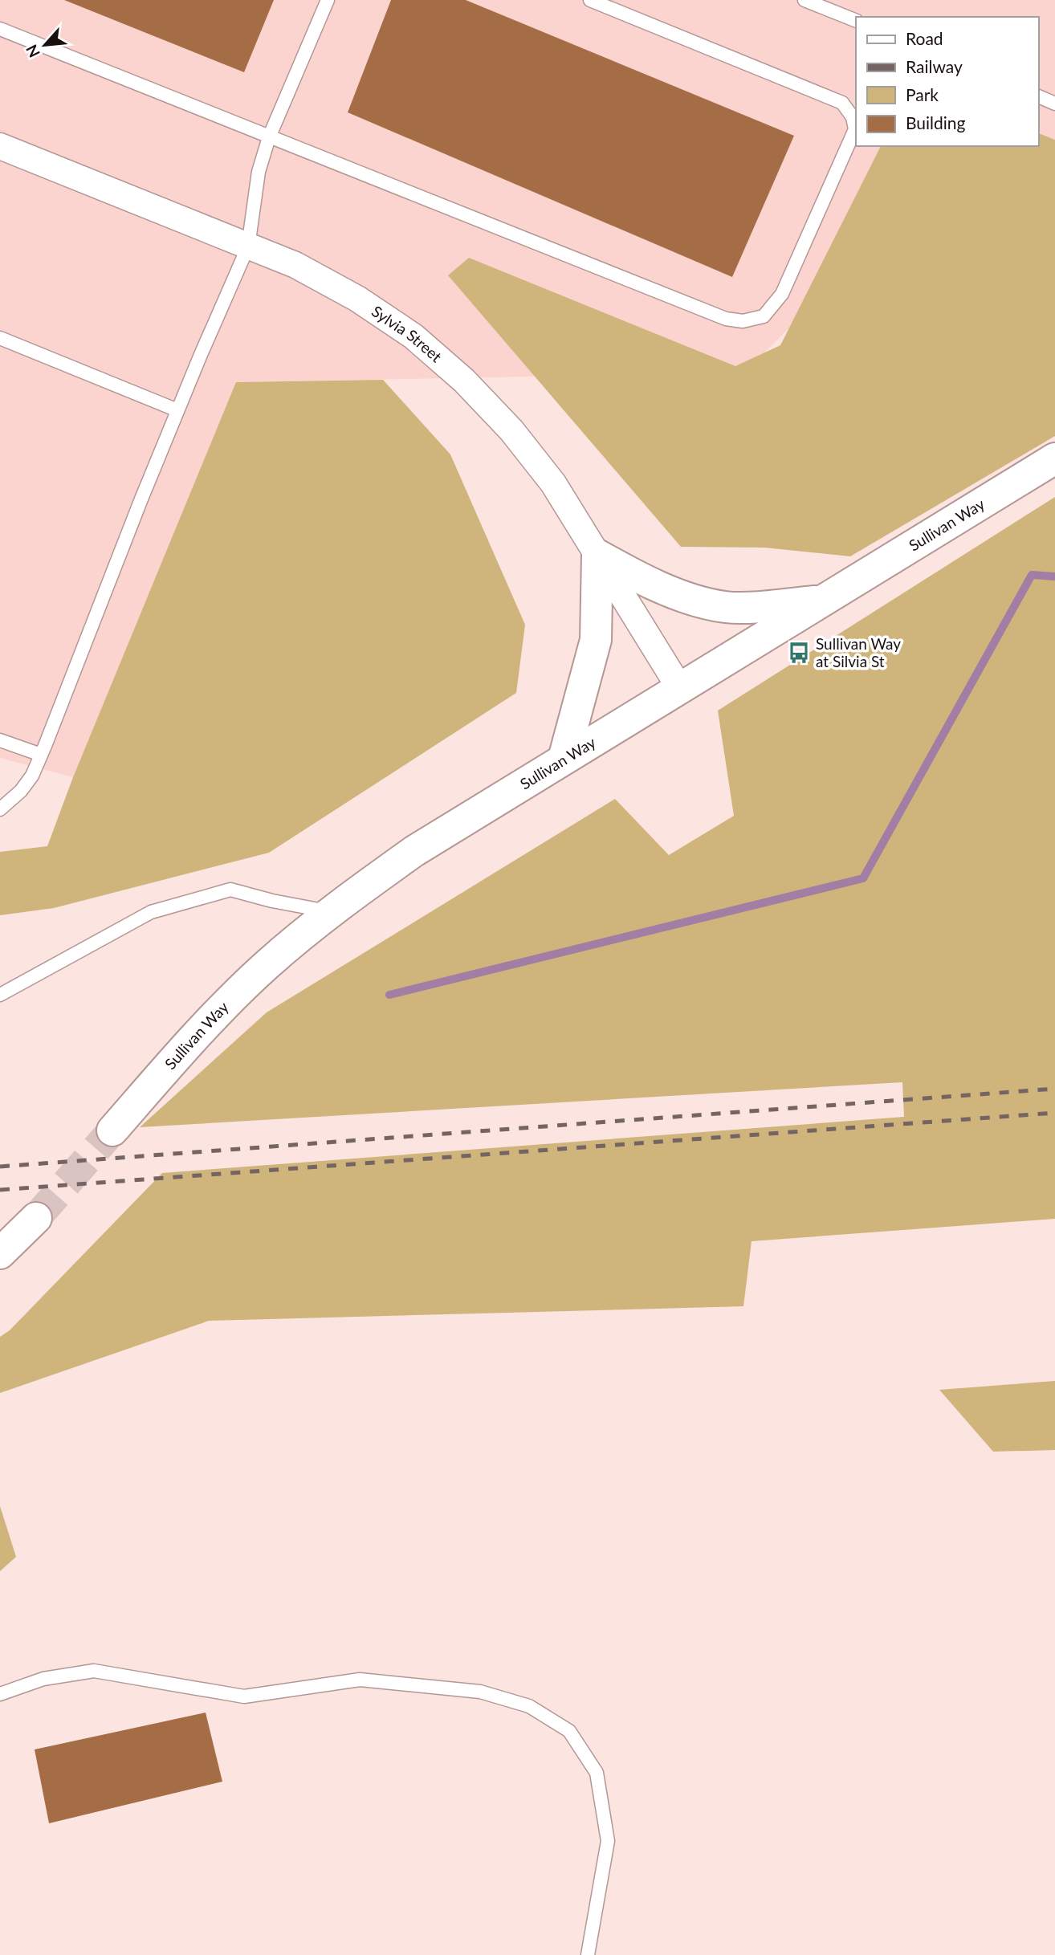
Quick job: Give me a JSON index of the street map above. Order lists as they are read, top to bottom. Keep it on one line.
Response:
{"streets":{"main road":["Sullivan Way"],"street":["Sylvia Street"]},"crossings":[["Sylvia Street","Sullivan Way"]],"places":{"bus stop":["Sullivan Way at Silvia St"]},"legend":["Road","Railway","Park","Building"],"north":"bottom left"}
